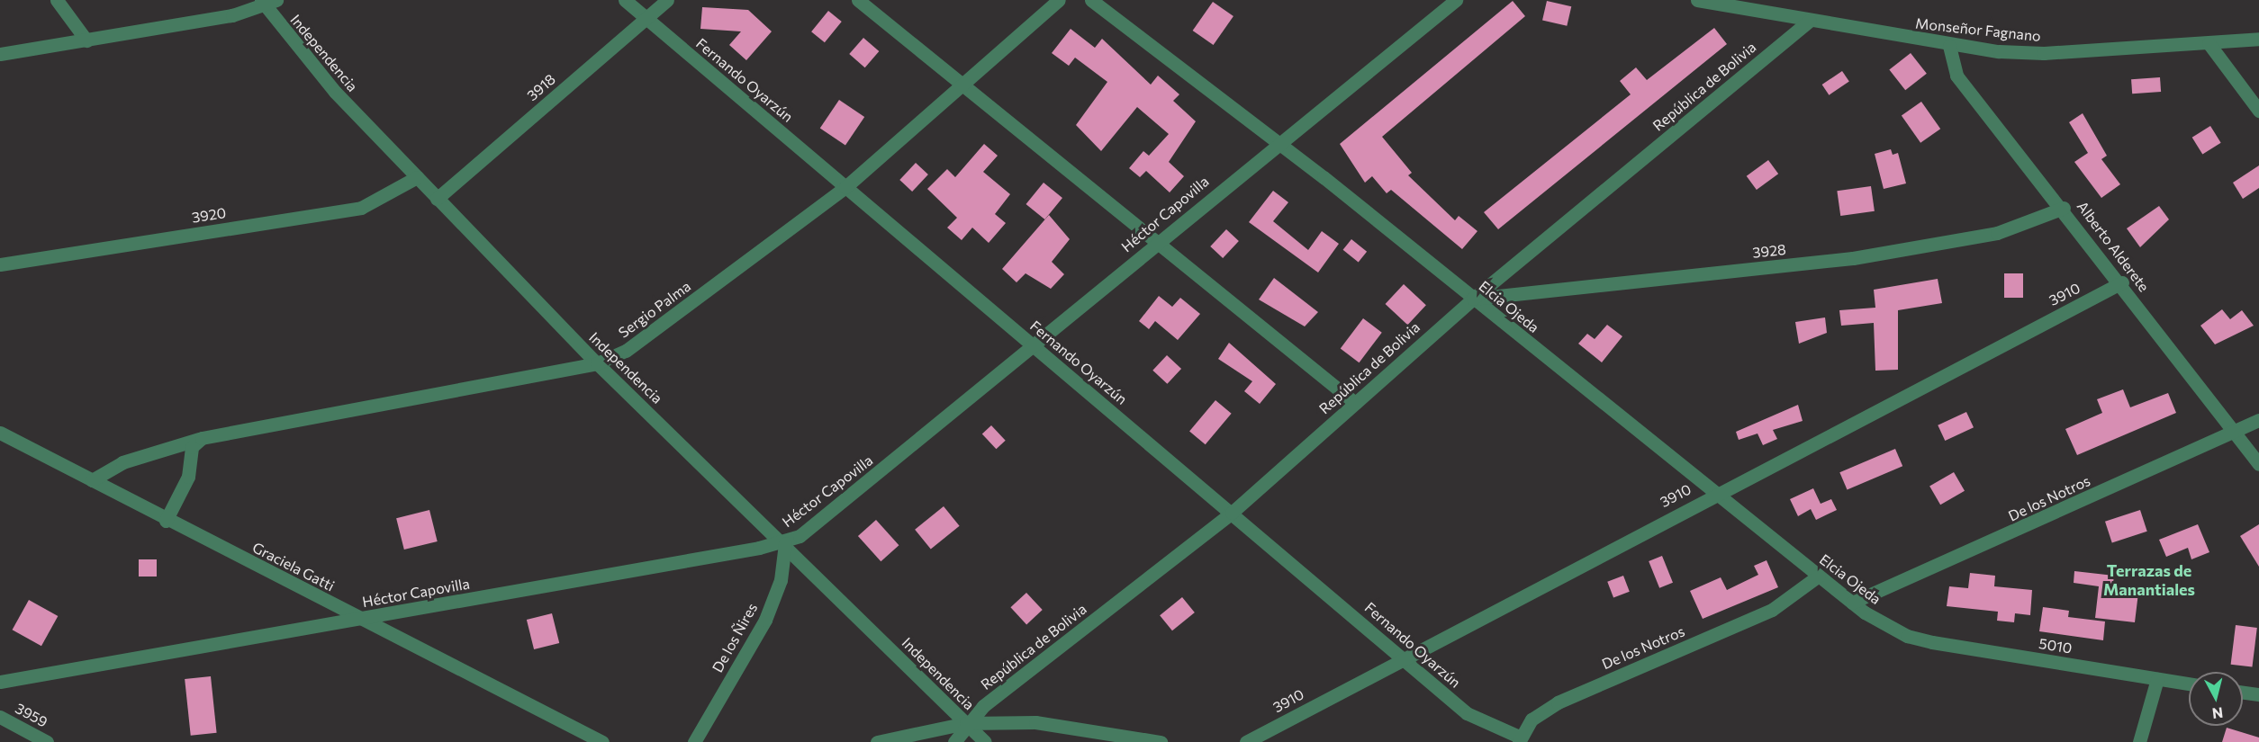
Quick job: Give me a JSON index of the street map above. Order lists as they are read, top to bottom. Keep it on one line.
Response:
{"streets":{"street":["Monseñor Fagnano","Independencia","Fernando Oyarzún","República de Bolivia","3918","Héctor Capovilla","3920","Alberto Alderete","3928","3910","Elcia Ojeda","Sergio Palma","De los Notros","Graciela Gatti","De los Ñires","5010","3959"]},"crossings":[["Monseñor Fagnano","República de Bolivia"],["Monseñor Fagnano","Alberto Alderete"],["Independencia","República de Bolivia"],["Independencia","3918"],["Independencia","Héctor Capovilla"],["Independencia","3920"],["Independencia","Sergio Palma"],["Independencia","De los Ñires"],["Fernando Oyarzún","República de Bolivia"],["Fernando Oyarzún","3918"],["Fernando Oyarzún","Héctor Capovilla"],["Fernando Oyarzún","3910"],["Fernando Oyarzún","Sergio Palma"],["Fernando Oyarzún","De los Notros"],["República de Bolivia","3928"],["República de Bolivia","Elcia Ojeda"],["Héctor Capovilla","Elcia Ojeda"],["Héctor Capovilla","Graciela Gatti"],["Héctor Capovilla","De los Ñires"],["Alberto Alderete","3928"],["Alberto Alderete","3910"],["Alberto Alderete","De los Notros"],["3928","Elcia Ojeda"],["3910","Elcia Ojeda"],["Elcia Ojeda","De los Notros"],["Elcia Ojeda","5010"],["Sergio Palma","Graciela Gatti"]],"districts":["Terrazas de Manantiales"],"north":"bottom"}
